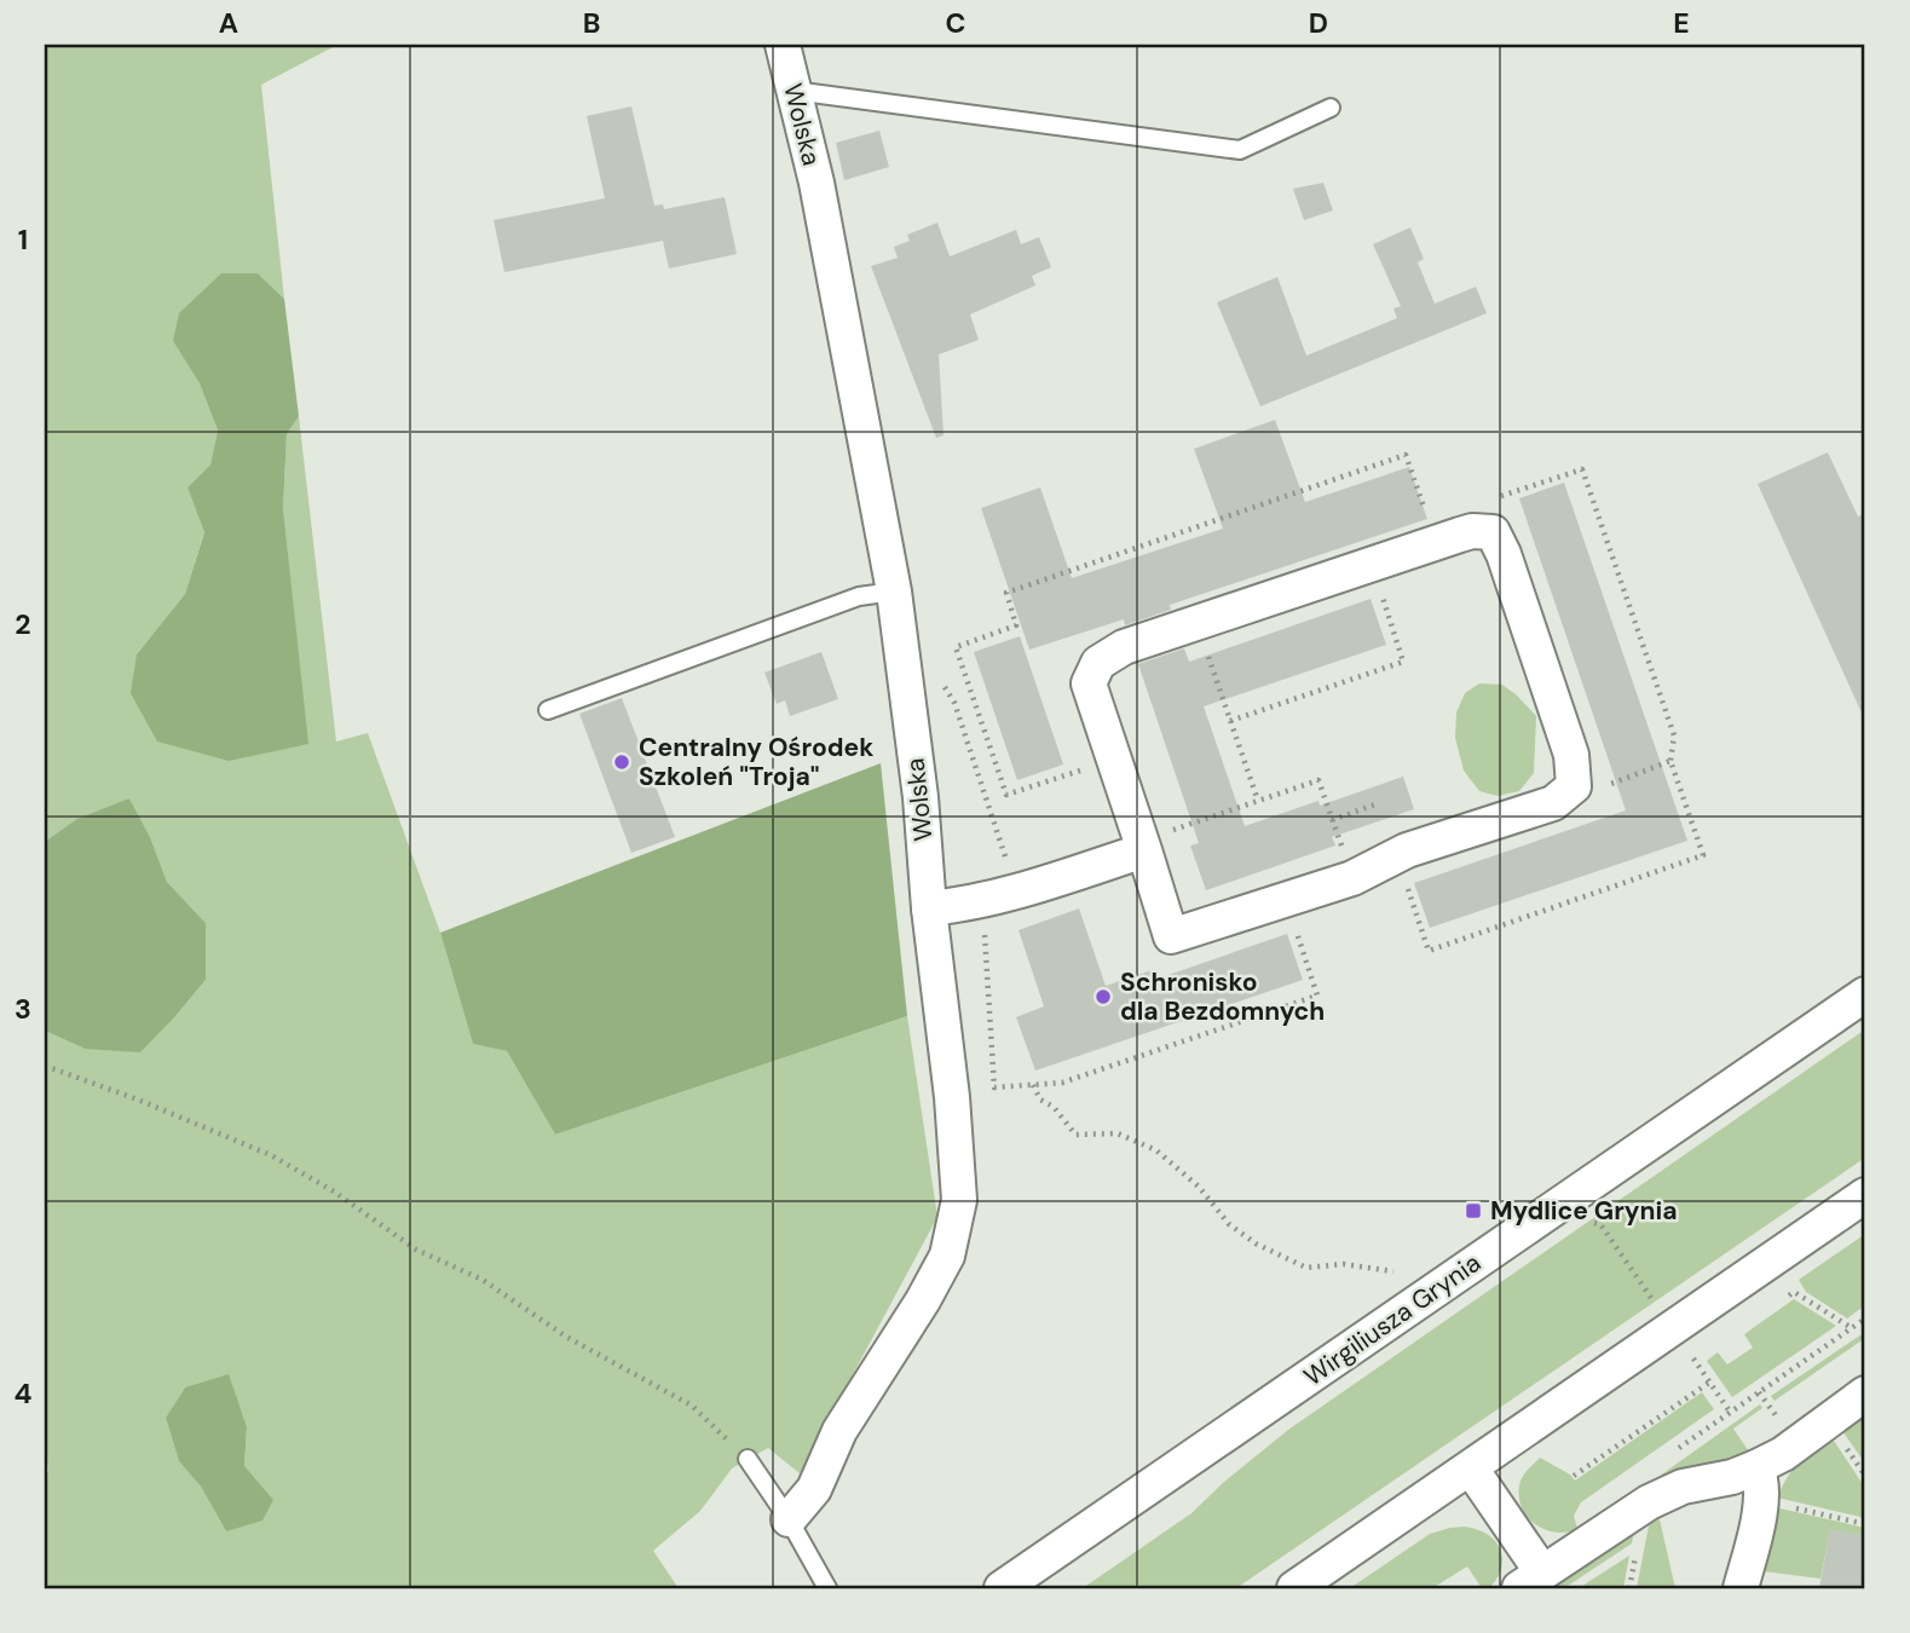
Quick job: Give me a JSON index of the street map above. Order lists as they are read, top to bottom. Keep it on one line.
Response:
{"streets":{"street":["Wolska","Wirgiliusza Grynia"]},"places":{"other":["Centralny Ośrodek Szkoleń \"Troja\"","Schronisko dla Bezdomnych"],"transit":["Mydlice Grynia"]},"grid":{"columns":["A","B","C","D","E"],"rows":["1","2","3","4"]}}
